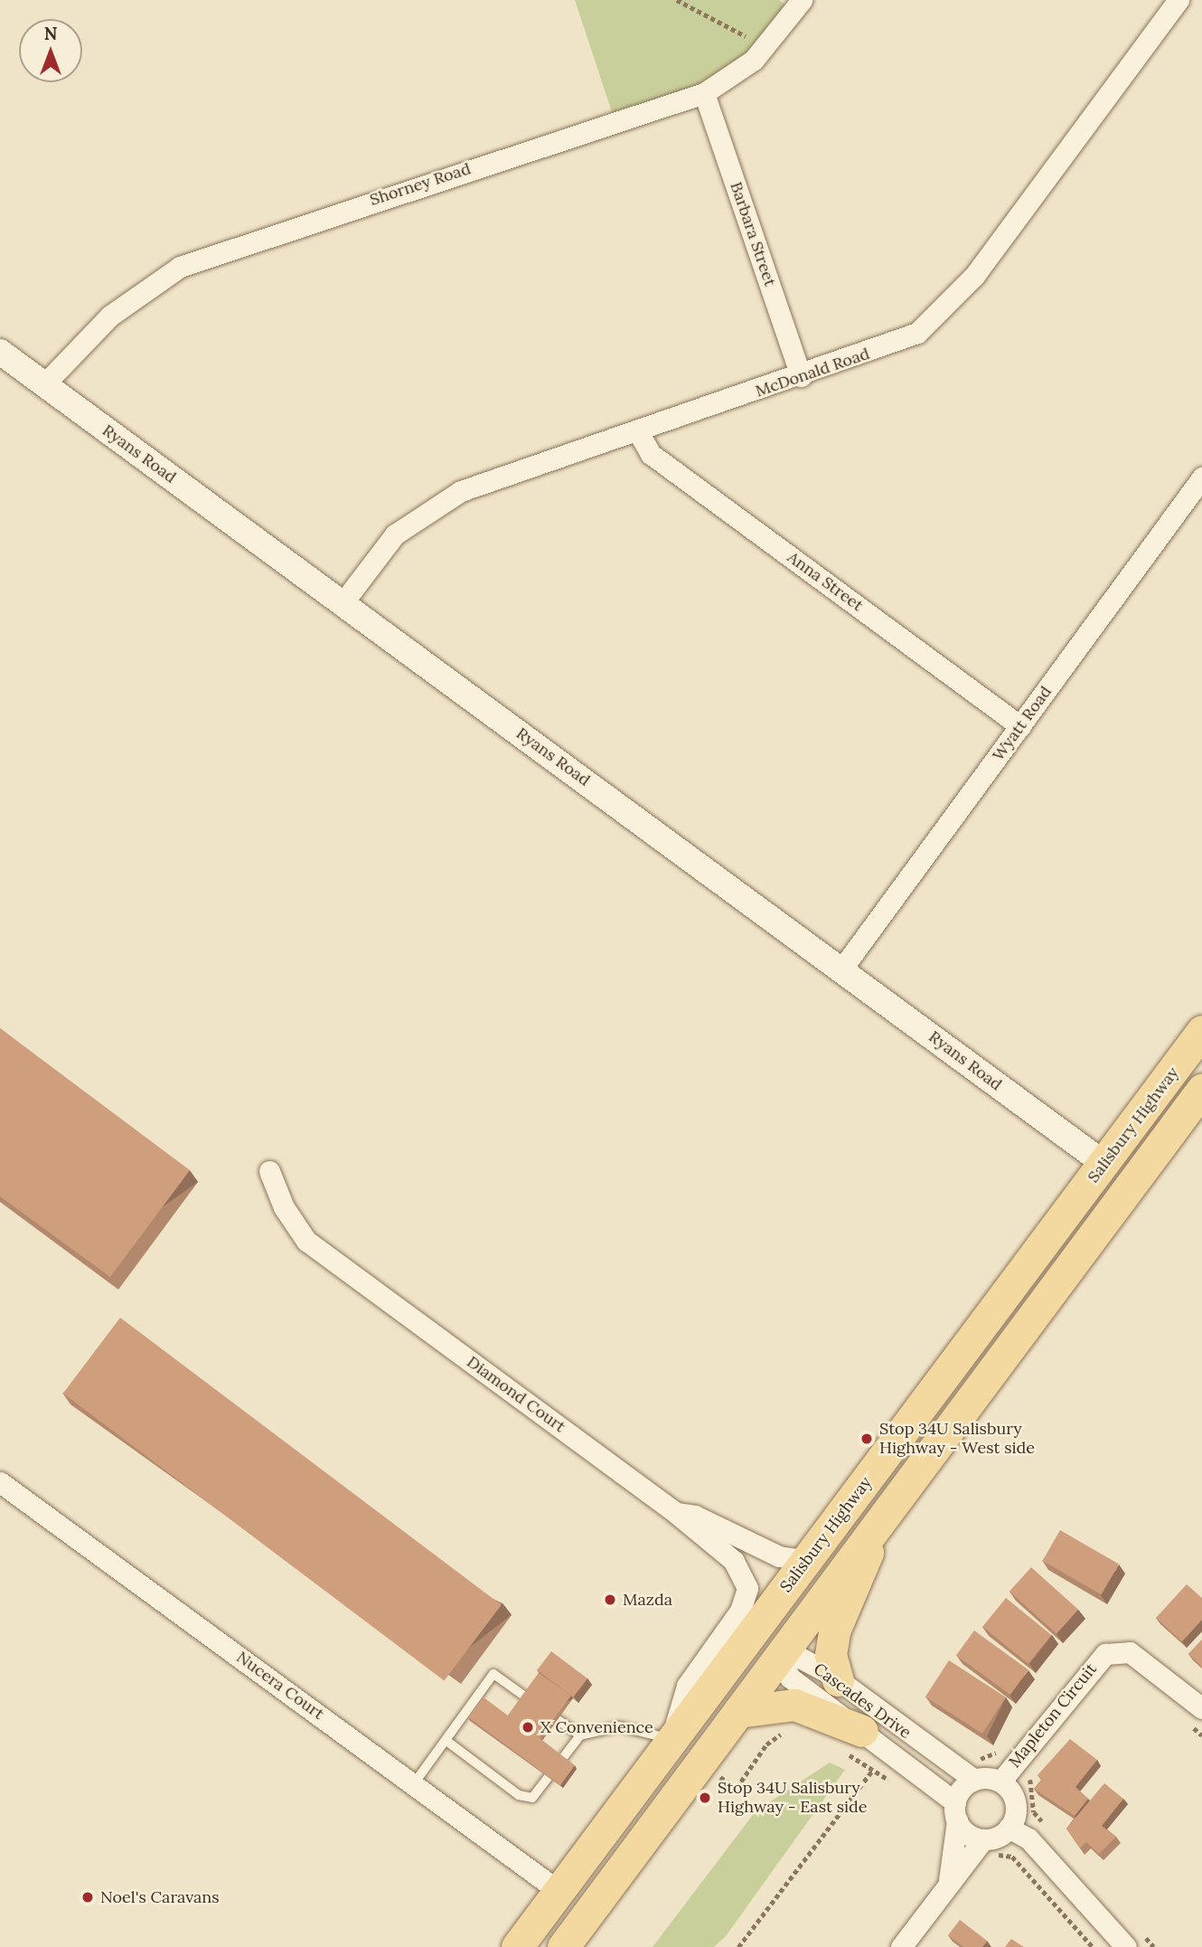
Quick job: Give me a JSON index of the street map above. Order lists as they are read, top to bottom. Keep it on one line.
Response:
{"streets":{"main road":["Salisbury Highway"],"street":["Shorney Road","Barbara Street","McDonald Road","Ryans Road","Anna Street","Wyatt Road","Diamond Court","Nucera Court","Cascades Drive","Mapleton Circuit"]},"crossings":[["Shorney Road","Barbara Street"],["Shorney Road","Ryans Road"],["Barbara Street","McDonald Road"],["McDonald Road","Ryans Road"],["McDonald Road","Anna Street"],["Ryans Road","Wyatt Road"],["Ryans Road","Salisbury Highway"],["Anna Street","Wyatt Road"],["Salisbury Highway","Diamond Court"],["Salisbury Highway","Nucera Court"],["Cascades Drive","Mapleton Circuit"]],"places":["Stop 34U Salisbury Highway - West side","Mazda","X Convenience","Stop 34U Salisbury Highway - East side","Noel's Caravans"],"north":"top"}
